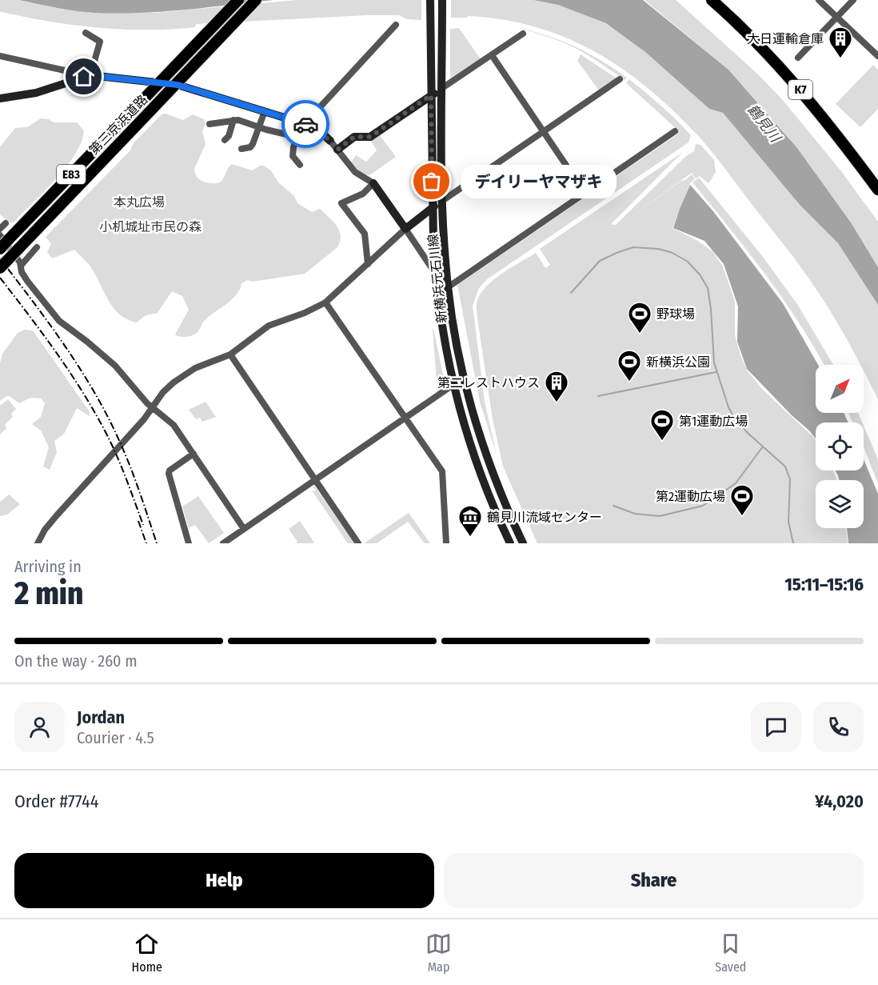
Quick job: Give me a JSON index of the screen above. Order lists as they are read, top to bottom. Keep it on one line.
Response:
{"streets":{"highway":["K7","第三京浜道路","E83"],"street":["新横浜元石川線"]},"water":["鶴見川"],"parks":["本丸広場","小机城址市民の森"],"places":{"building":["大日運輸倉庫","第二レストハウス"],"other":["デイリーヤマザキ"],"sports":["野球場","新横浜公園","第1運動広場","第2運動広場"],"museum":["鶴見川流域センター"]},"north":"top right","page":{"bubble":"デイリーヤマザキ","heading":["2 min","Arriving in","15:11–15:16"],"panel":["Jordan","Courier · 4.5","Order #7744","¥4,020"],"bar":"On the way · 260 m","buttons":["Help","Share"],"tabs":["Home","Map","Saved"]}}
